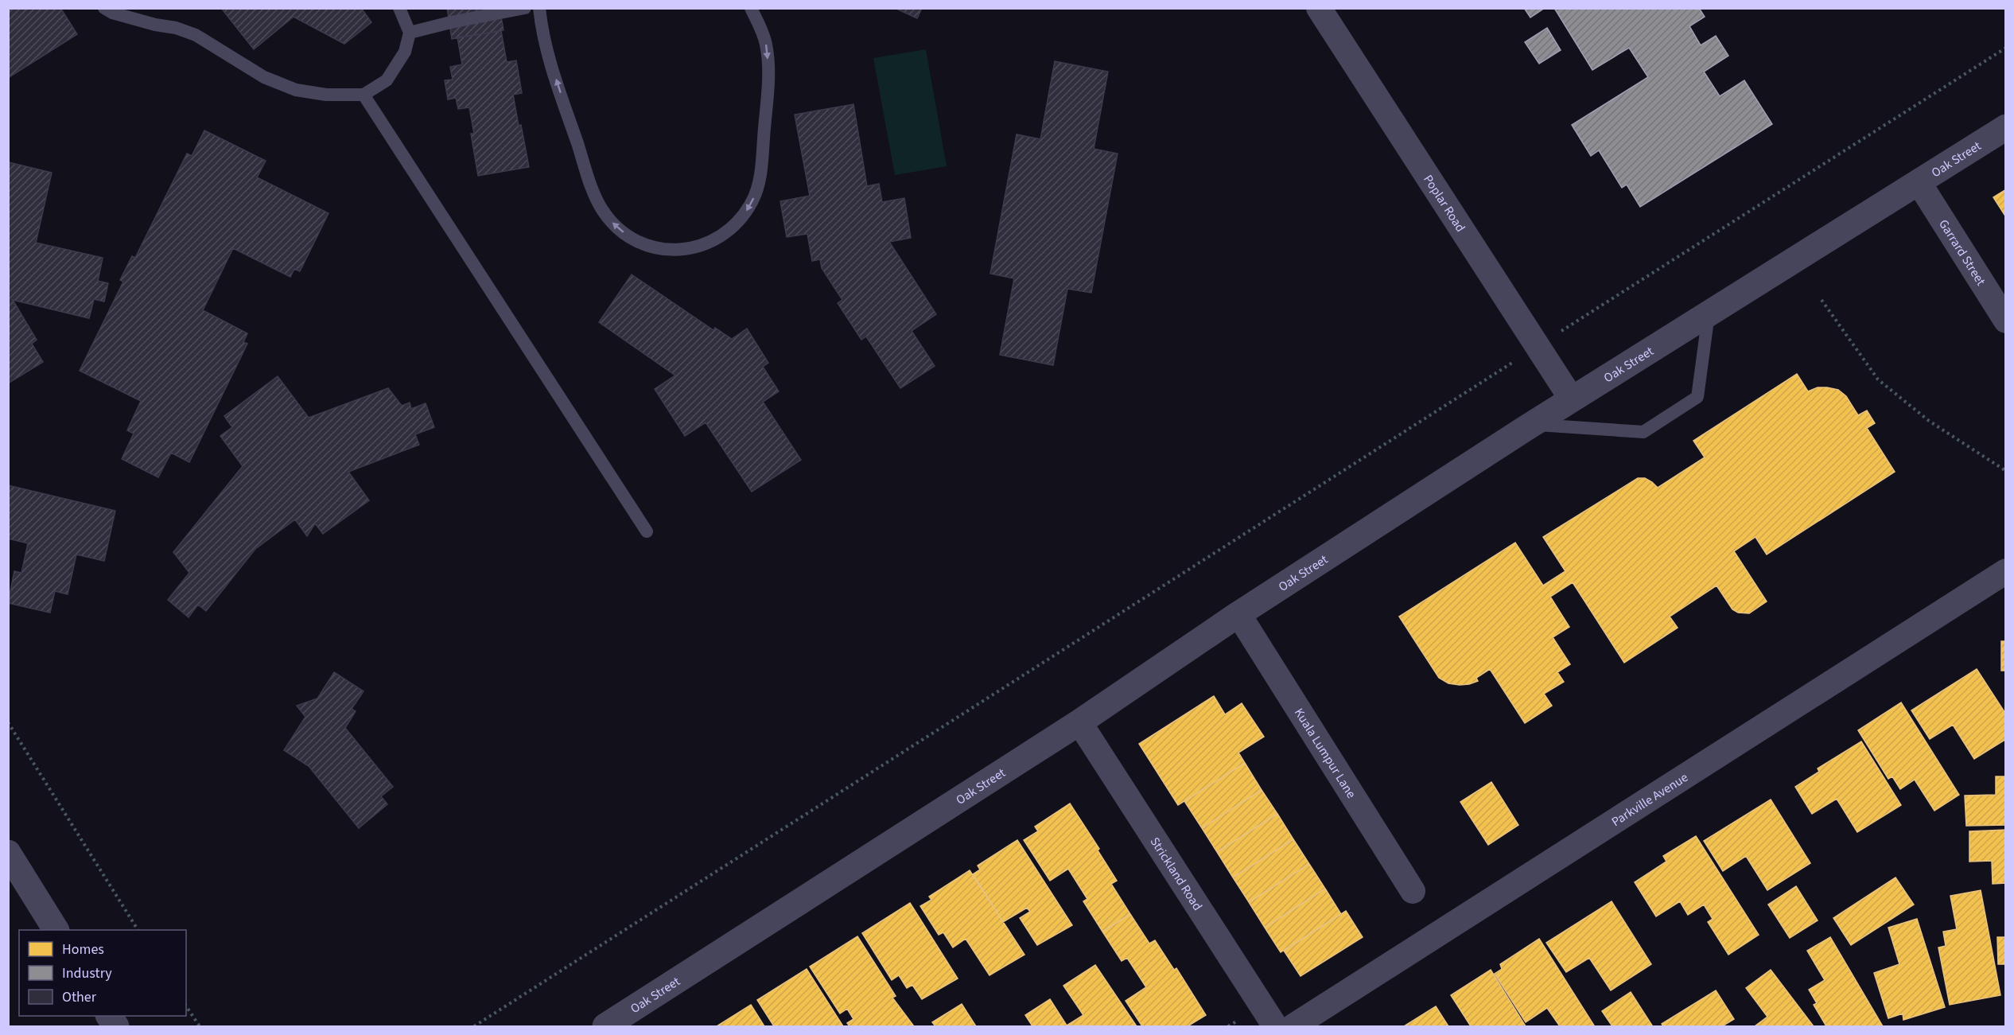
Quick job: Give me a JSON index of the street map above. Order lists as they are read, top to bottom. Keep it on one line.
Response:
{"streets":{"street":["Oak Street","Poplar Road","Garrard Street","Kuala Lumpur Lane","Parkville Avenue","Strickland Road"]},"crossings":[["Oak Street","Poplar Road"],["Oak Street","Garrard Street"],["Oak Street","Kuala Lumpur Lane"],["Oak Street","Strickland Road"]],"legend":["Homes","Industry","Other"]}
